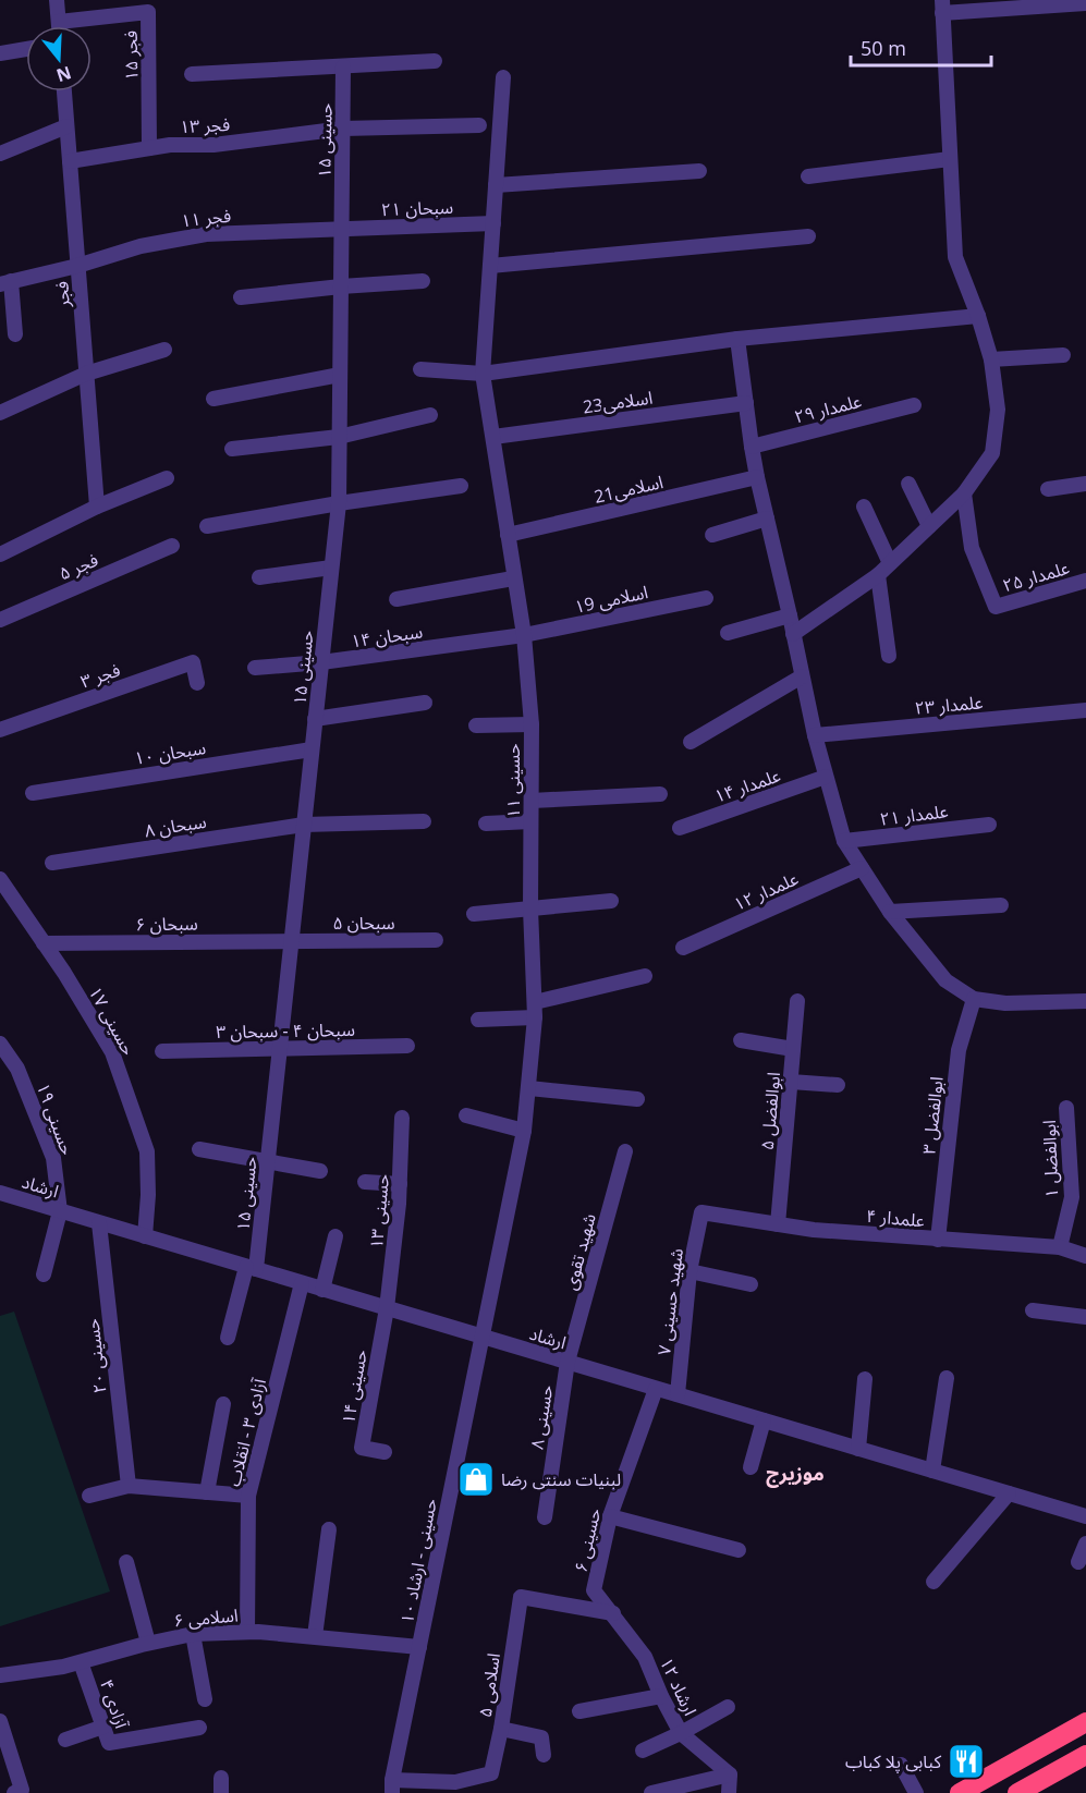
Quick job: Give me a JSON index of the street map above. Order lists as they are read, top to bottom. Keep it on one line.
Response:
{"streets":{"street":["فجر ۱۵","فجر ۱۳","حسینی ۱۵","سبحان ۲۱","فجر ۱۱","فجر","اسلامی23","علمدار ۲۹","اسلامی21","فجر ۵","علمدار ۲۵","اسلامی ۱9","سبحان ۱۴","فجر ۳","علمدار ۲۳","سبحان ۱۰","حسینی ۱۱","علمدار ۱۴","علمدار ۲۱","سبحان ۸","علمدار ۱۲","سبحان ۵","سبحان ۶","حسینی ۱۷","سبحان ۴ - سبحان ۳","ابوالفضل ۵","ابوالفضل ۳","حسینی ۱۹","ابوالفضل ۱","ارشاد","حسینی ۱۳","علمدار ۴","شهید تقوی","شهید حسینی ۷","حسینی ۲۰","حسینی ۱۴","حسینی ۸","آزادی ۳ - انقلاب","حسینی ۶","حسینی - ارشاد ۱۰","اسلامی ۶","اسلامی ۵","ارشاد ۱۲","آزادی ۴"]},"crossings":[["فجر ۱۵","فجر ۱۳"],["فجر ۱۳","حسینی ۱۵"],["فجر ۱۳","فجر"],["حسینی ۱۵","سبحان ۲۱"],["حسینی ۱۵","فجر ۱۱"],["حسینی ۱۵","سبحان ۱۴"],["حسینی ۱۵","سبحان ۱۰"],["حسینی ۱۵","سبحان ۸"],["حسینی ۱۵","سبحان ۵"],["حسینی ۱۵","سبحان ۶"],["حسینی ۱۵","سبحان ۴ - سبحان ۳"],["حسینی ۱۵","ارشاد"],["سبحان ۲۱","فجر ۱۱"],["سبحان ۲۱","حسینی ۱۱"],["فجر ۱۱","فجر"],["اسلامی23","حسینی ۱۱"],["اسلامی21","حسینی ۱۱"],["اسلامی ۱9","سبحان ۱۴"],["اسلامی ۱9","حسینی ۱۱"],["سبحان ۱۴","حسینی ۱۱"],["حسینی ۱۱","ارشاد"],["حسینی ۱۱","حسینی - ارشاد ۱۰"],["سبحان ۵","سبحان ۶"],["سبحان ۶","حسینی ۱۷"],["حسینی ۱۷","ارشاد"],["ابوالفضل ۵","علمدار ۴"],["ابوالفضل ۳","علمدار ۴"],["حسینی ۱۹","ارشاد"],["ابوالفضل ۱","علمدار ۴"],["ارشاد","حسینی ۱۳"],["ارشاد","شهید تقوی"],["ارشاد","شهید حسینی ۷"],["ارشاد","حسینی ۲۰"],["ارشاد","حسینی ۱۴"],["ارشاد","حسینی ۸"],["ارشاد","آزادی ۳ - انقلاب"],["ارشاد","حسینی ۶"],["ارشاد","حسینی - ارشاد ۱۰"],["حسینی ۱۳","حسینی ۱۴"],["علمدار ۴","شهید حسینی ۷"],["شهید تقوی","حسینی ۸"],["آزادی ۳ - انقلاب","اسلامی ۶"],["حسینی ۶","ارشاد ۱۲"],["حسینی - ارشاد ۱۰","اسلامی ۶"],["حسینی - ارشاد ۱۰","اسلامی ۵"],["اسلامی ۶","آزادی ۴"],["اسلامی ۵","ارشاد ۱۲"]],"districts":["موزیرج"],"places":{"shop":["لبنیات سنتی رضا"],"restaurant":["کبابی پلا کباب"]},"scale_bar":"50 m","north":"bottom"}
